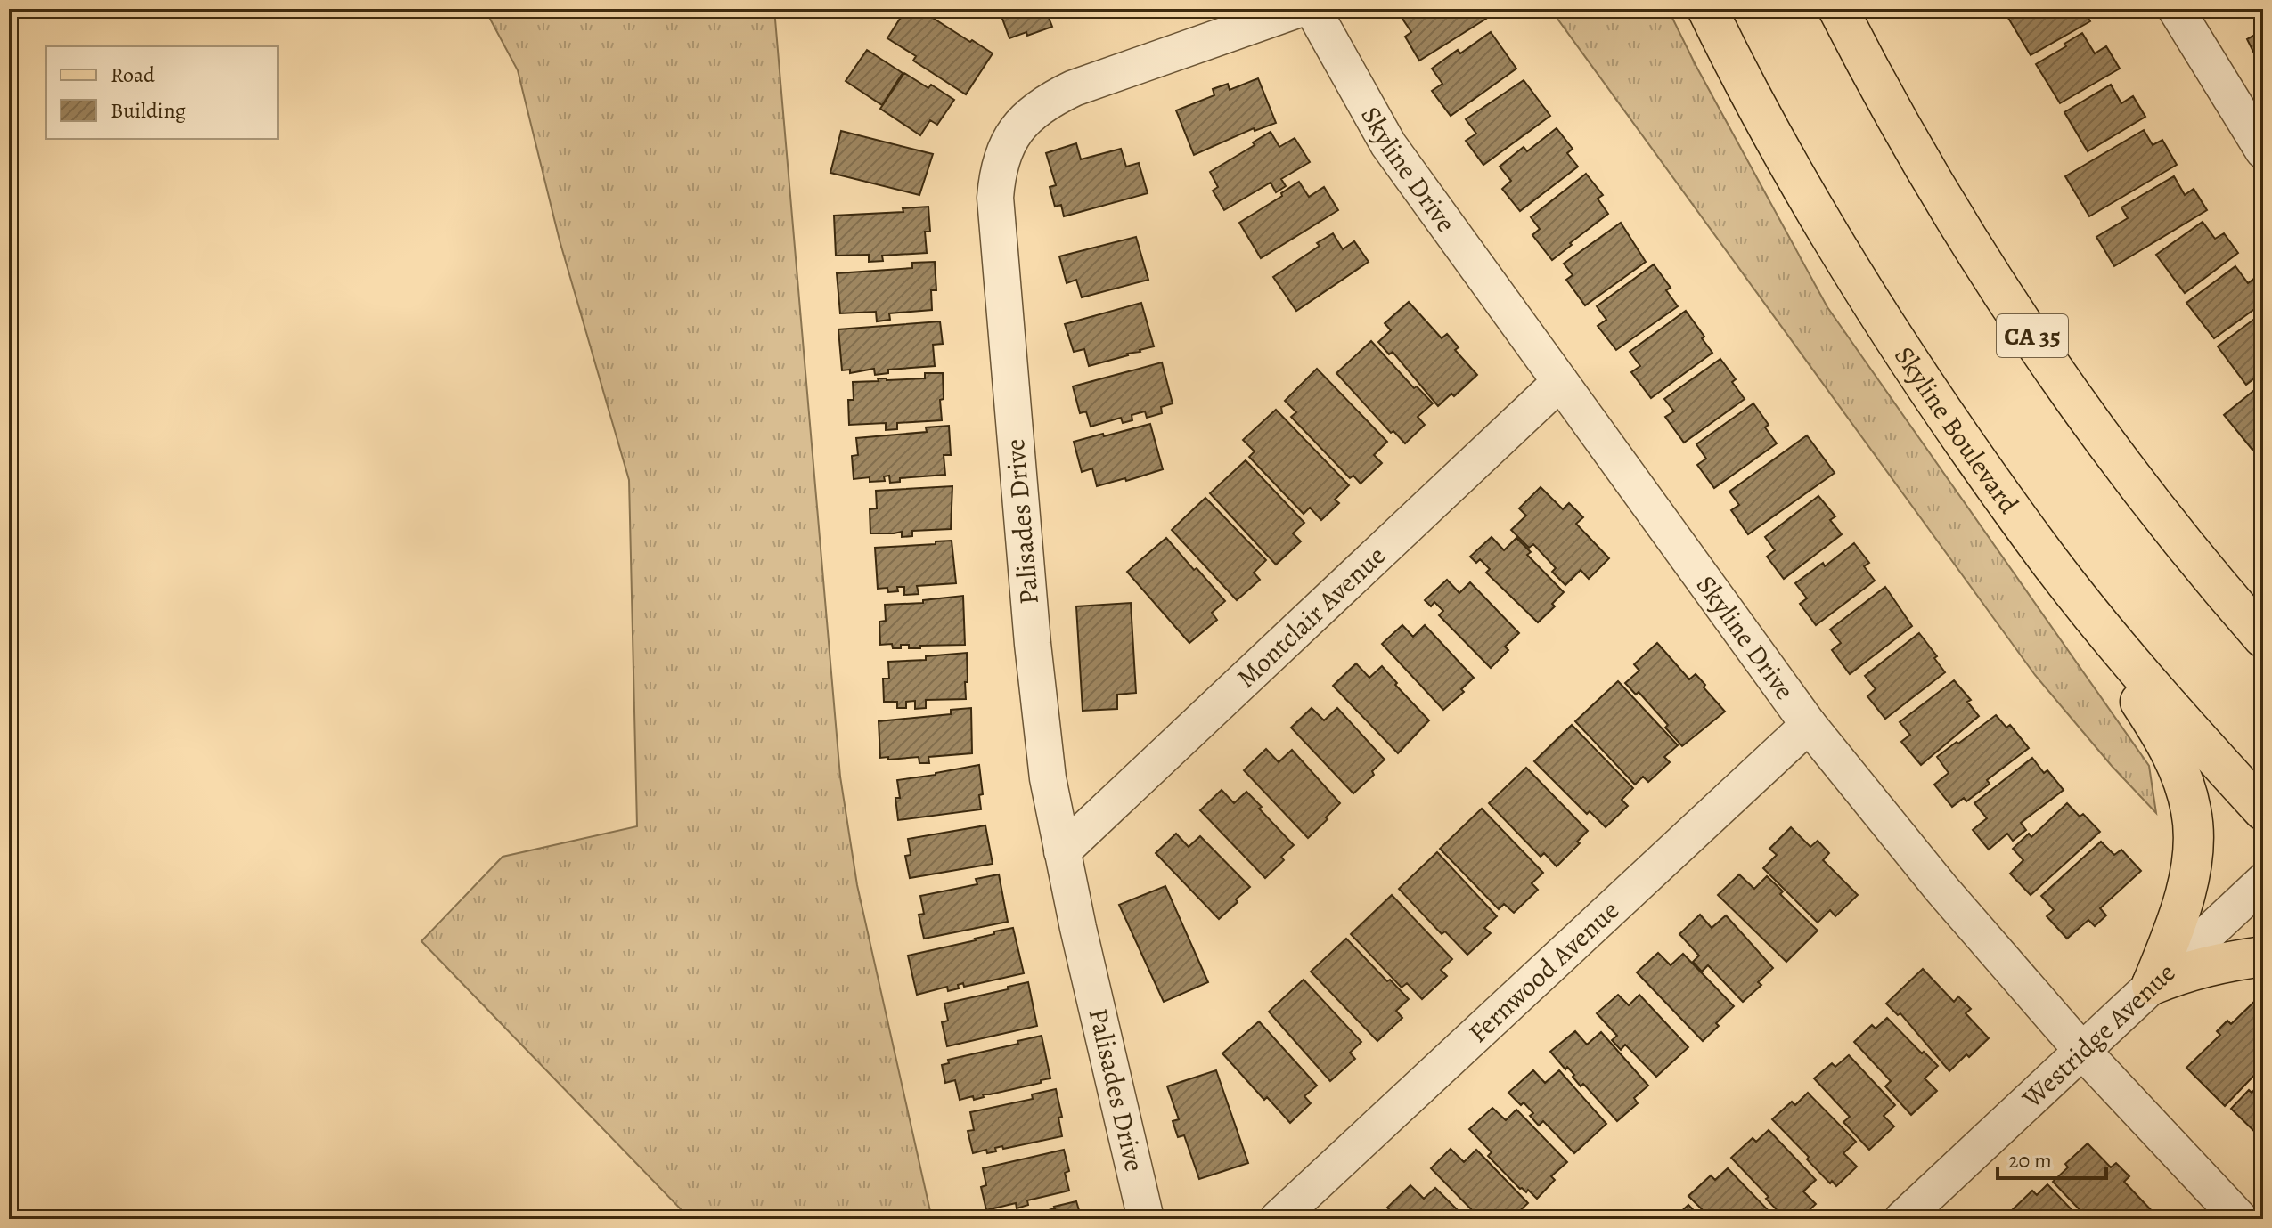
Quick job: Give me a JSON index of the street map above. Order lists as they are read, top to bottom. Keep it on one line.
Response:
{"streets":{"main road":["CA 35","Skyline Boulevard"],"street":["Skyline Drive","Palisades Drive","Montclair Avenue","Fernwood Avenue","Westridge Avenue"]},"crossings":[["Skyline Drive","Montclair Avenue"],["Skyline Drive","Fernwood Avenue"],["Skyline Drive","Westridge Avenue"],["Palisades Drive","Montclair Avenue"]],"legend":["Road","Building"],"scale_bar":"20 m"}
